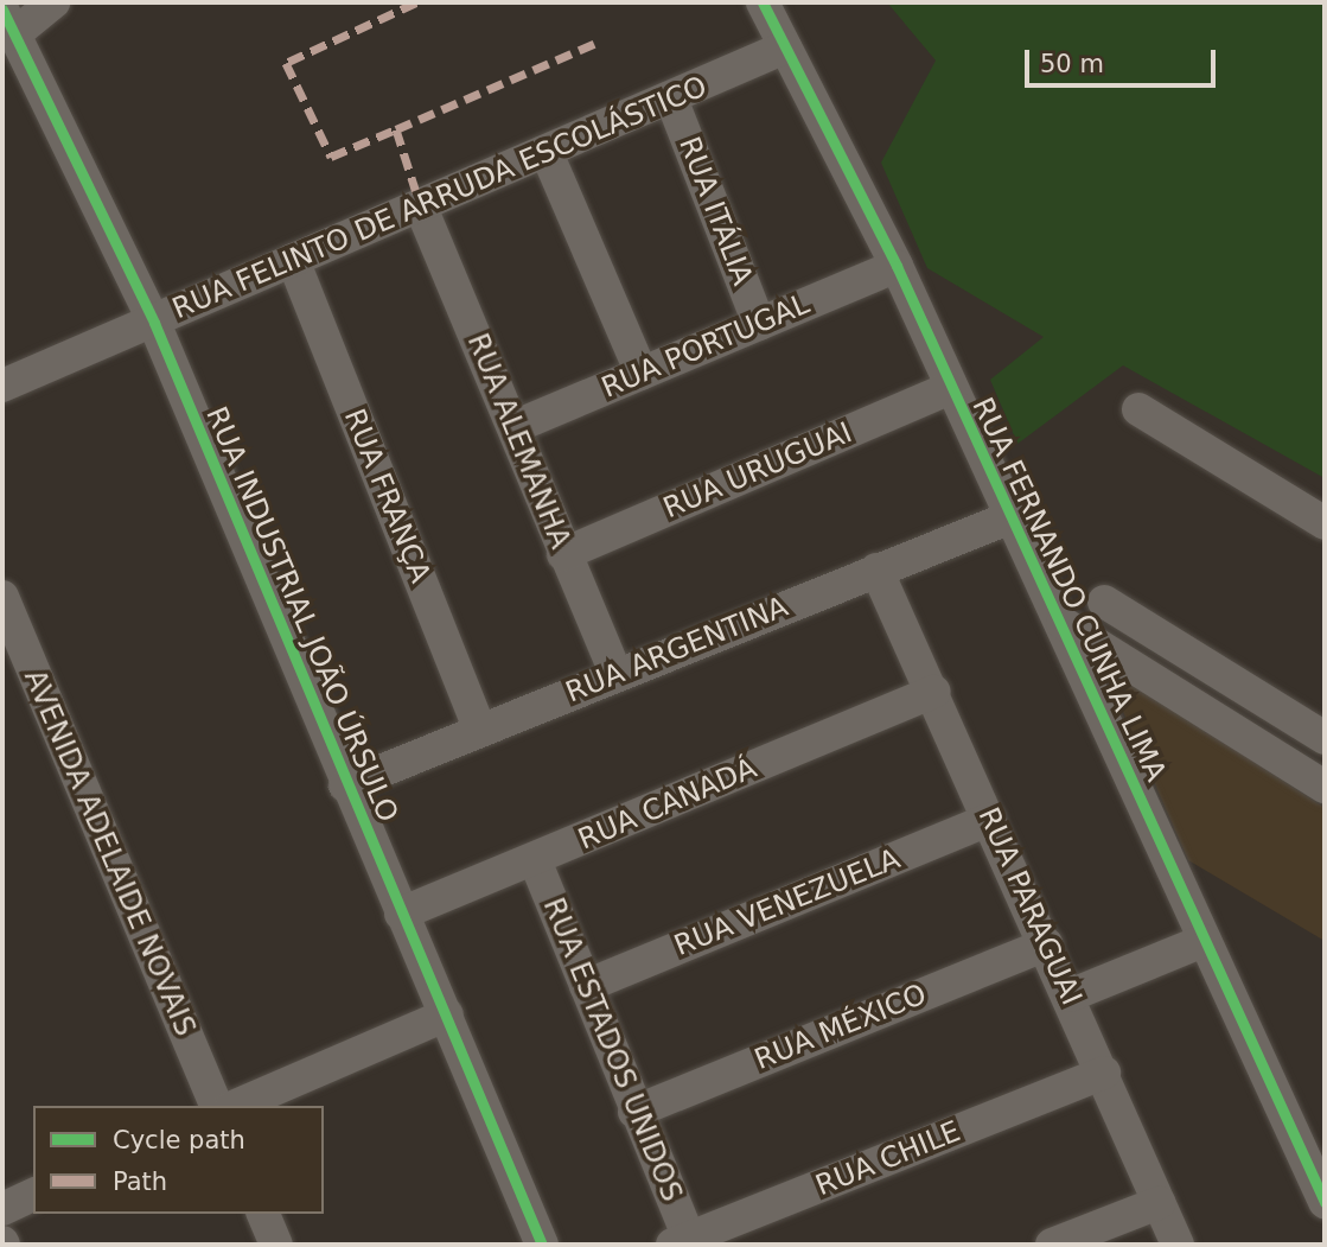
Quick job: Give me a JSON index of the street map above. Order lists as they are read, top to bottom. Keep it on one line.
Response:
{"streets":{"street":["RUA FELINTO DE ARRUDA ESCOLÁSTICO","RUA ITÁLIA","RUA PORTUGAL","RUA ALEMANHA","RUA URUGUAI","RUA FRANÇA","RUA FERNANDO CUNHA LIMA","RUA INDUSTRIAL JOÃO ÚRSULO","RUA ARGENTINA","RUA CANADÁ","AVENIDA ADELAIDE NOVAIS","RUA VENEZUELA","RUA PARAGUAI","RUA MÉXICO","RUA ESTADOS UNIDOS","RUA CHILE"]},"crossings":[["RUA FELINTO DE ARRUDA ESCOLÁSTICO","RUA ITÁLIA"],["RUA FELINTO DE ARRUDA ESCOLÁSTICO","RUA ALEMANHA"],["RUA FELINTO DE ARRUDA ESCOLÁSTICO","RUA FRANÇA"],["RUA FELINTO DE ARRUDA ESCOLÁSTICO","RUA FERNANDO CUNHA LIMA"],["RUA FELINTO DE ARRUDA ESCOLÁSTICO","RUA INDUSTRIAL JOÃO ÚRSULO"],["RUA ITÁLIA","RUA PORTUGAL"],["RUA PORTUGAL","RUA ALEMANHA"],["RUA PORTUGAL","RUA FERNANDO CUNHA LIMA"],["RUA ALEMANHA","RUA URUGUAI"],["RUA ALEMANHA","RUA ARGENTINA"],["RUA URUGUAI","RUA FERNANDO CUNHA LIMA"],["RUA FRANÇA","RUA ARGENTINA"],["RUA FERNANDO CUNHA LIMA","RUA ARGENTINA"],["RUA INDUSTRIAL JOÃO ÚRSULO","RUA ARGENTINA"],["RUA INDUSTRIAL JOÃO ÚRSULO","RUA CANADÁ"],["RUA ARGENTINA","RUA PARAGUAI"],["RUA CANADÁ","RUA PARAGUAI"],["RUA CANADÁ","RUA ESTADOS UNIDOS"],["RUA VENEZUELA","RUA PARAGUAI"],["RUA VENEZUELA","RUA ESTADOS UNIDOS"],["RUA PARAGUAI","RUA MÉXICO"],["RUA PARAGUAI","RUA CHILE"],["RUA MÉXICO","RUA ESTADOS UNIDOS"],["RUA ESTADOS UNIDOS","RUA CHILE"]],"legend":["Cycle path","Path"],"scale_bar":"50 m"}
